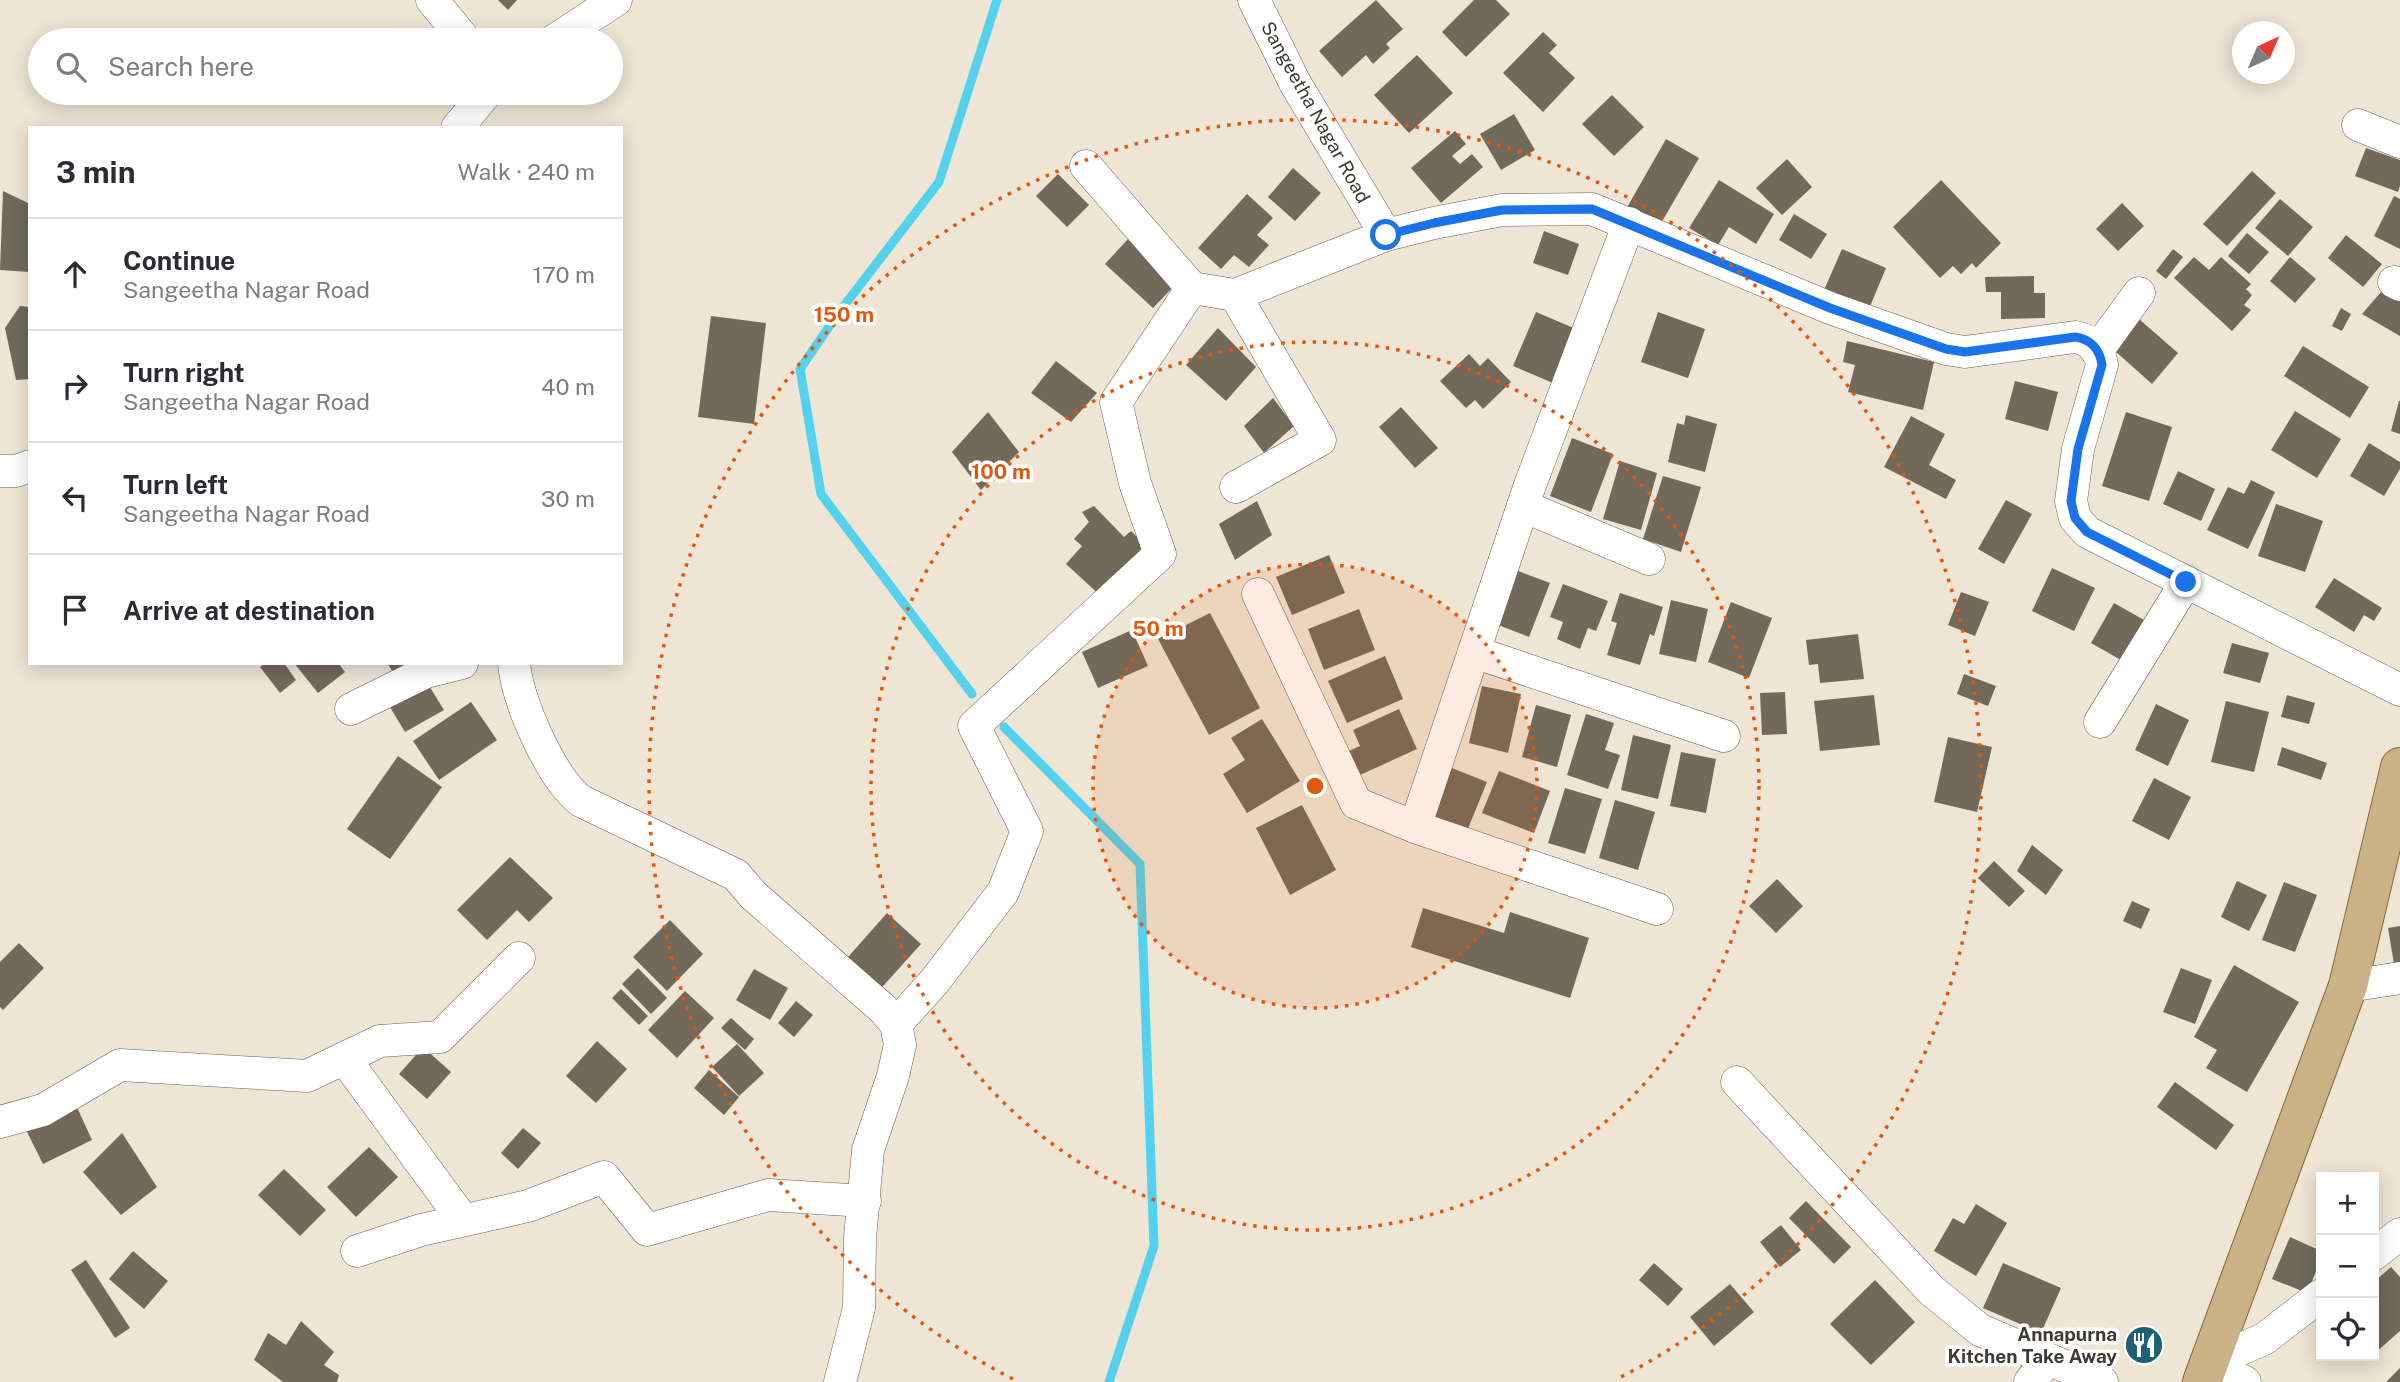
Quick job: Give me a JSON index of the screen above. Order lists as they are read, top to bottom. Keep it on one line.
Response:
{"streets":{"street":["Sangeetha Nagar Road"]},"places":{"restaurant":["Annapurna Kitchen Take Away"]},"north":"top right","page":{"search":"Search here","heading":["3 min","Walk · 240 m"],"list":[["Continue","Sangeetha Nagar Road","170 m"],["Turn right","Sangeetha Nagar Road","40 m"],["Turn left","Sangeetha Nagar Road","30 m"],"Arrive at destination"],"map_buttons":["+","−"]},"rings":["150 m","100 m","50 m"]}
